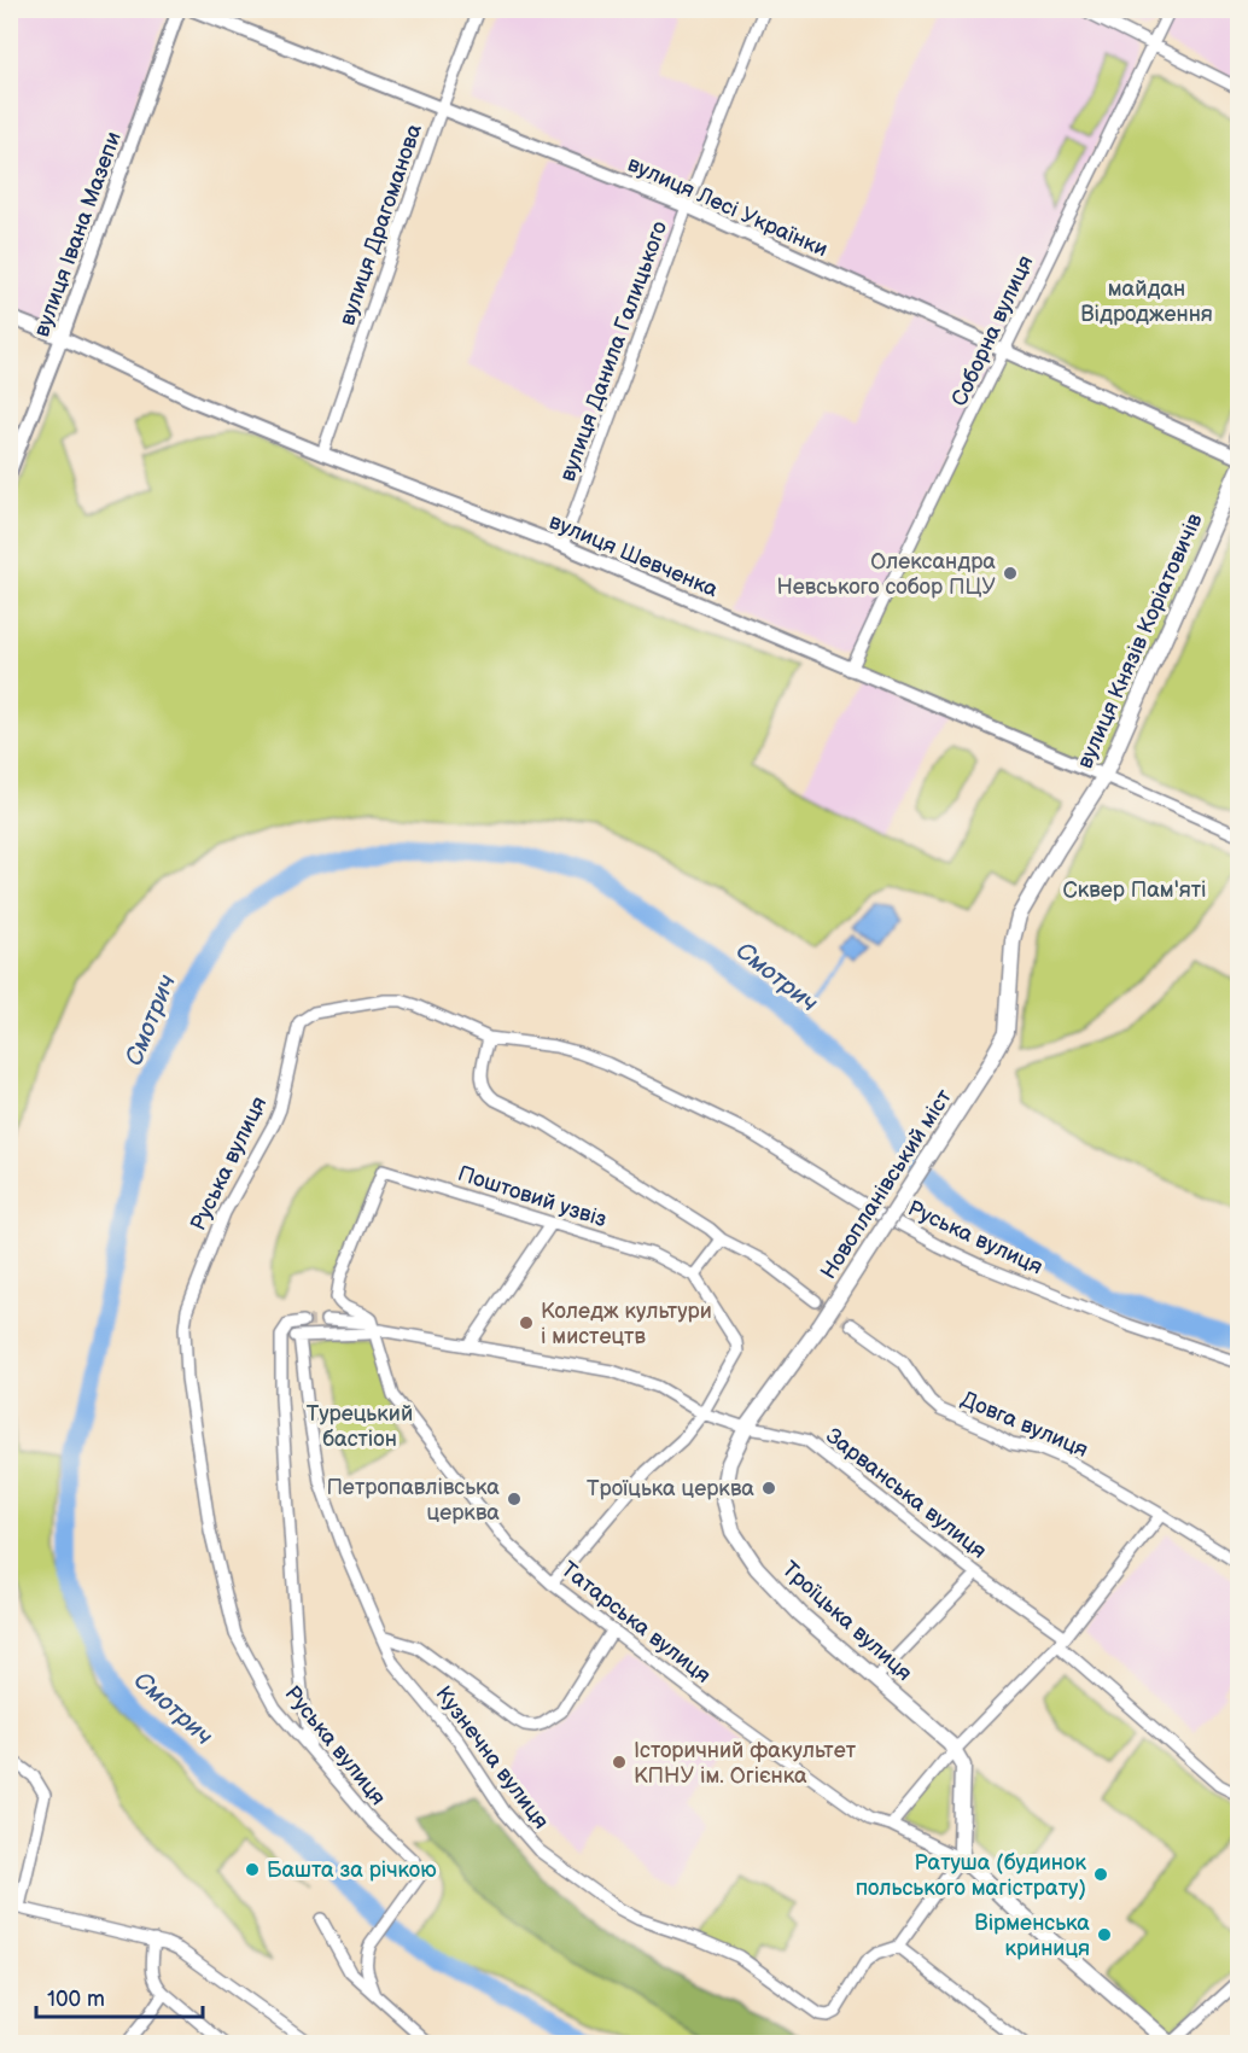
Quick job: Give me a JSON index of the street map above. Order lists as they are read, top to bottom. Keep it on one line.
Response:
{"streets":{"main road":["вулиця Князів Коріатовичів","Новопланівський міст","Троїцька вулиця"],"street":["вулиця Лесі Українки","вулиця Драгоманова","вулиця Івана Мазепи","Соборна вулиця","вулиця Данила Галицького","вулиця Шевченка","Руська вулиця","Поштовий узвіз","Довга вулиця","Зарванська вулиця","Татарська вулиця","Кузнечна вулиця"]},"crossings":[["вулиця Лесі Українки","вулиця Драгоманова"],["вулиця Лесі Українки","Соборна вулиця"],["вулиця Лесі Українки","вулиця Данила Галицького"],["вулиця Драгоманова","вулиця Шевченка"],["вулиця Івана Мазепи","вулиця Шевченка"],["Соборна вулиця","вулиця Шевченка"],["вулиця Данила Галицького","вулиця Шевченка"],["вулиця Шевченка","вулиця Князів Коріатовичів"],["вулиця Князів Коріатовичів","Новопланівський міст"],["Новопланівський міст","Зарванська вулиця"],["Новопланівський міст","Троїцька вулиця"],["Поштовий узвіз","Зарванська вулиця"],["Поштовий узвіз","Татарська вулиця"],["Зарванська вулиця","Троїцька вулиця"],["Зарванська вулиця","Татарська вулиця"],["Татарська вулиця","Кузнечна вулиця"]],"water":["Смотрич"],"parks":["майдан Відродження","Сквер Пам'яті","Турецький бастіон"],"places":["Олександра Невського собор ПЦУ","Коледж культури і мистецтв","Троїцька церква","Петропавлівська церква","Історичний факультет КПНУ ім. Огієнка","Башта за річкою","Ратуша (будинок польського магістрату)","Вірменська криниця"],"scale_bar":"100 m"}
